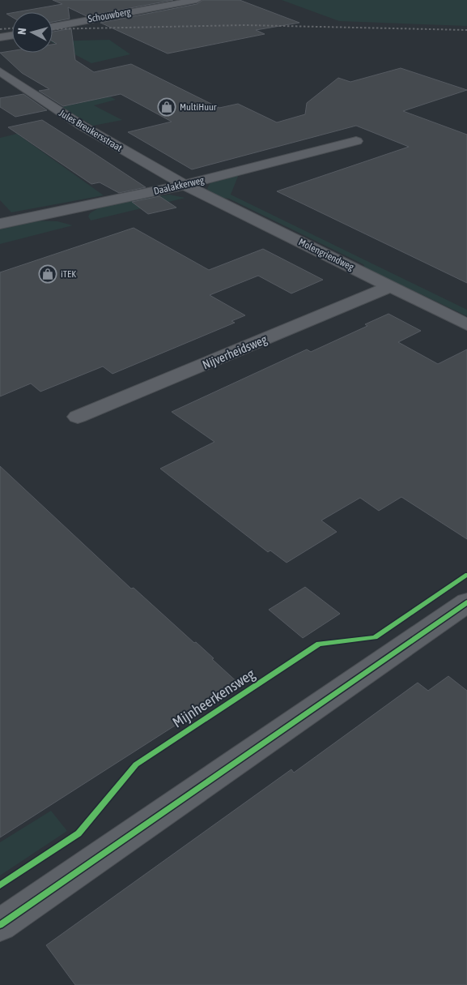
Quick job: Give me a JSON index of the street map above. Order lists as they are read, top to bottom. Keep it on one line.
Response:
{"streets":{"street":["Schouwberg","Jules Breukersstraat","Daalakkerweg","Molengriendweg","Nijverheidsweg"],"cycle path":["Mijnheerkensweg"]},"crossings":[["Jules Breukersstraat","Daalakkerweg"],["Jules Breukersstraat","Molengriendweg"],["Daalakkerweg","Molengriendweg"],["Molengriendweg","Nijverheidsweg"]],"places":{"shop":["MultiHuur","iTEK"]},"north":"left"}
